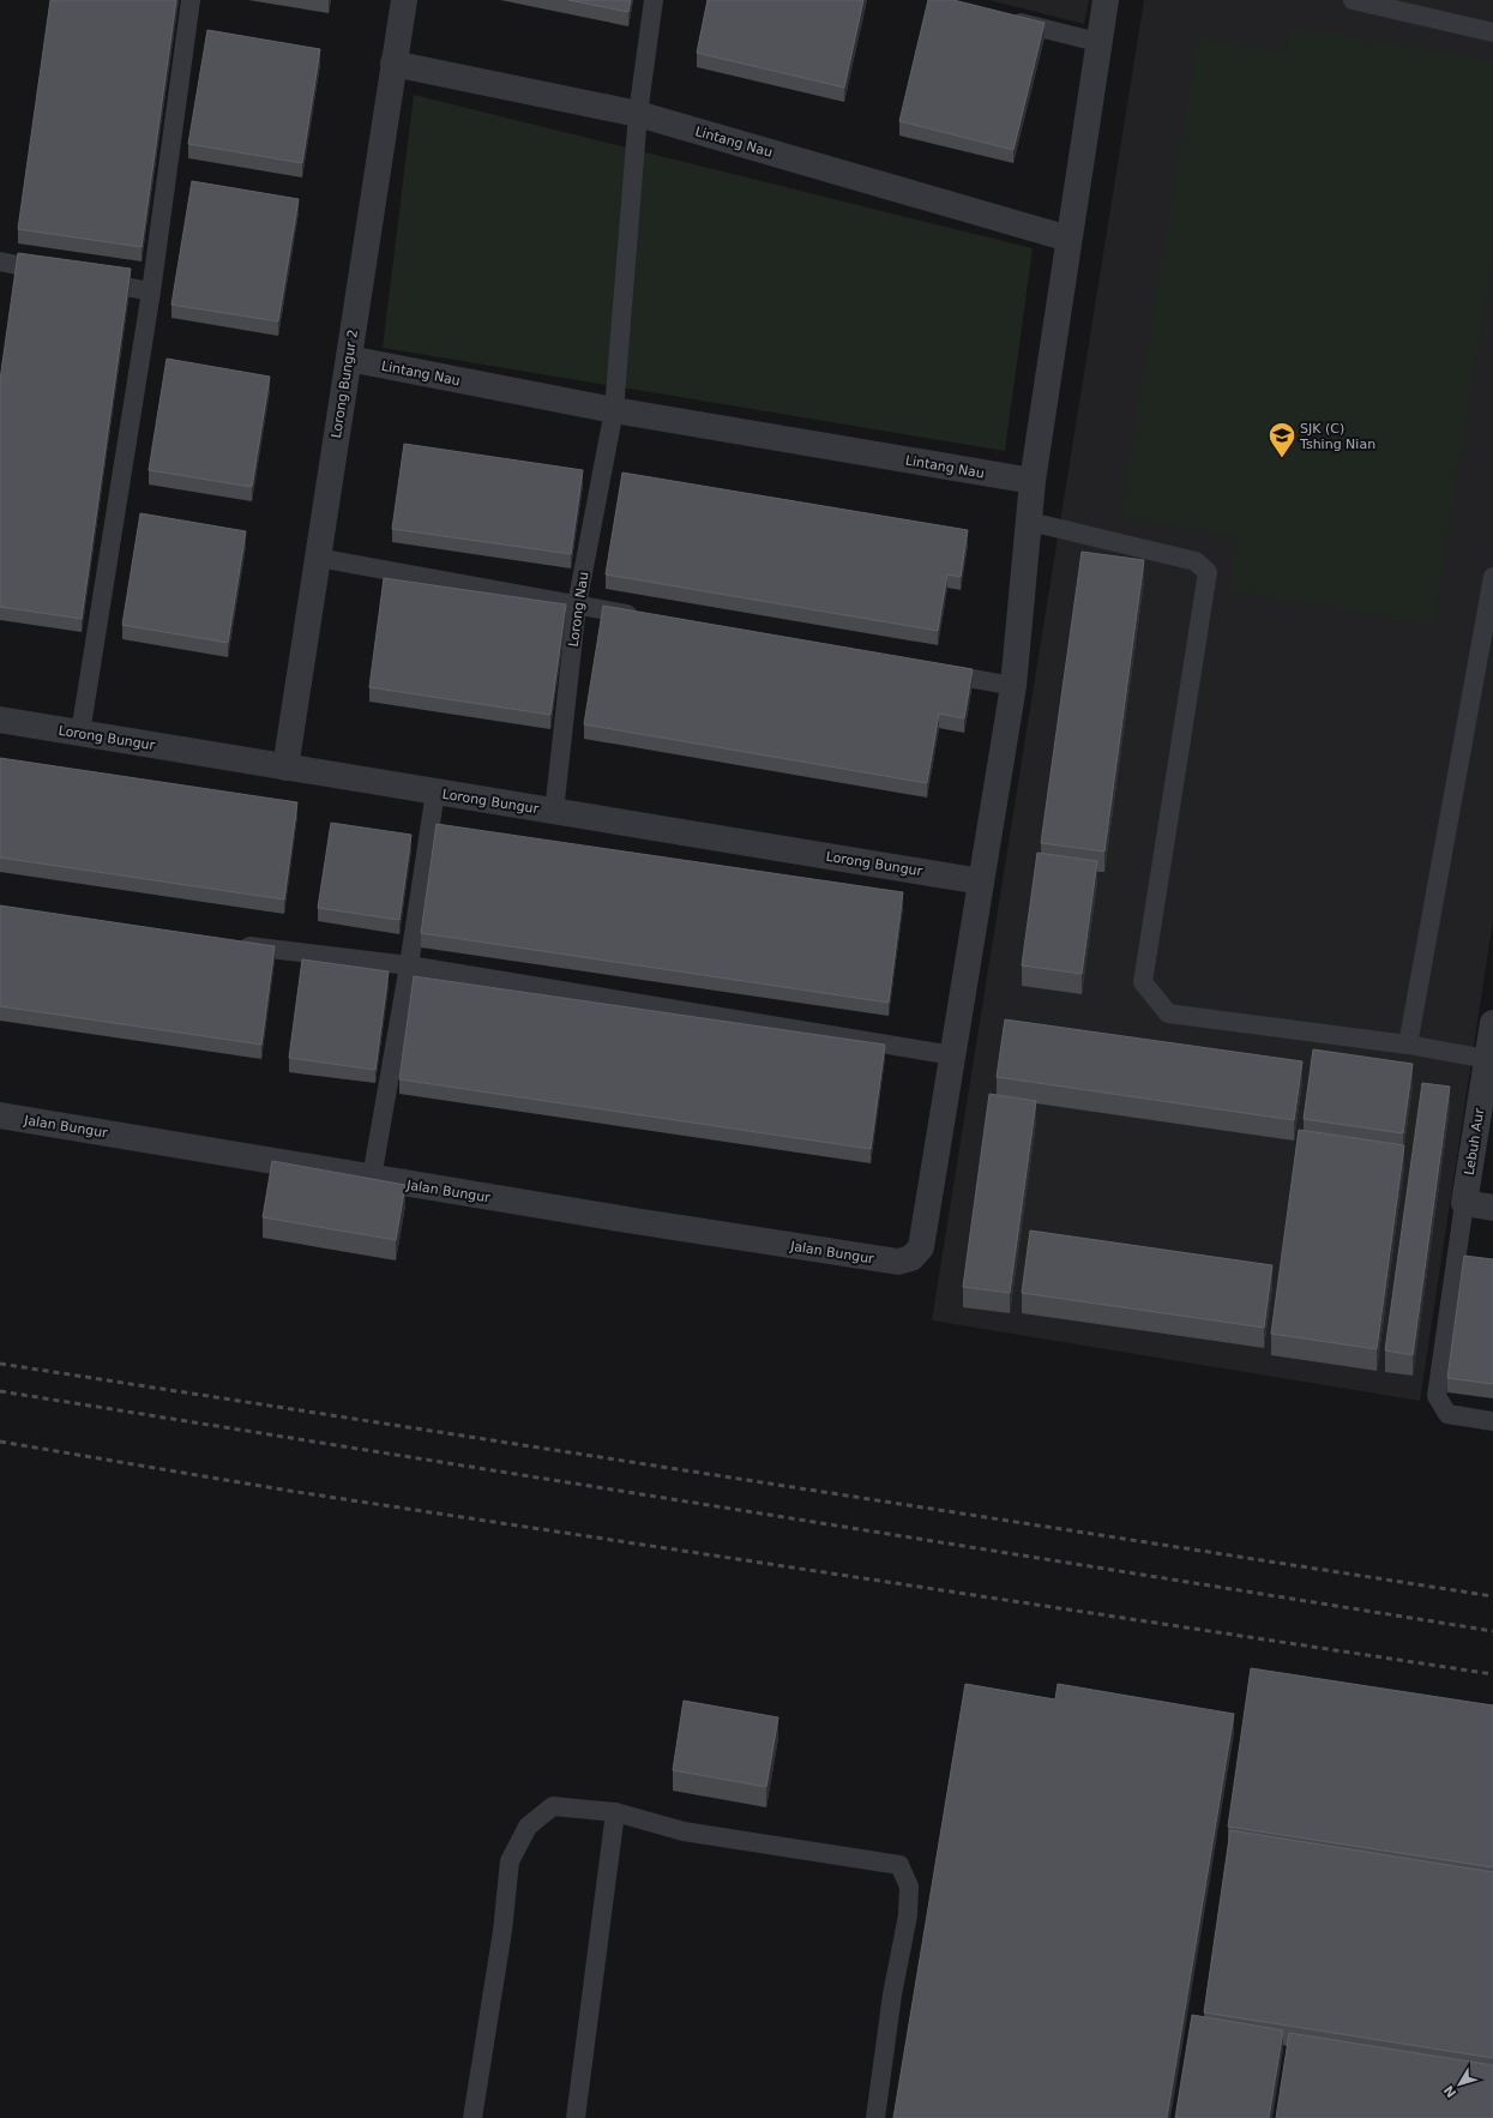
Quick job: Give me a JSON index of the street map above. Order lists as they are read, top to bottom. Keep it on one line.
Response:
{"streets":{"street":["Lintang Nau","Lorong Bungur 2","Lorong Bungur","Jalan Bungur","Lebuh Aur"],"lane":["Lorong Nau"]},"crossings":[["Lintang Nau","Lorong Bungur 2"],["Lintang Nau","Lorong Nau"],["Lorong Bungur 2","Lorong Bungur"],["Lorong Nau","Lorong Bungur"]],"places":{"school or university":["SJK (C) Tshing Nian"]},"north":"bottom left"}
